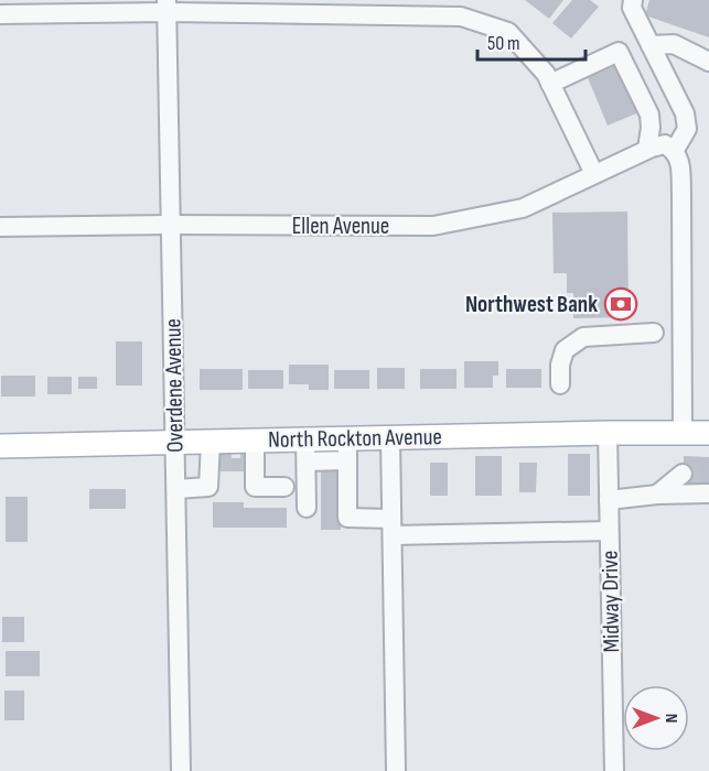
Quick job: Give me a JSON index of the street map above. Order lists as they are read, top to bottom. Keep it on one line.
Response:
{"streets":{"main road":["North Rockton Avenue"],"street":["Ellen Avenue","Overdene Avenue","Midway Drive"]},"crossings":[["Ellen Avenue","Overdene Avenue"],["Overdene Avenue","North Rockton Avenue"],["North Rockton Avenue","Midway Drive"]],"places":{"bank":["Northwest Bank"]},"scale_bar":"50 m","north":"right"}
